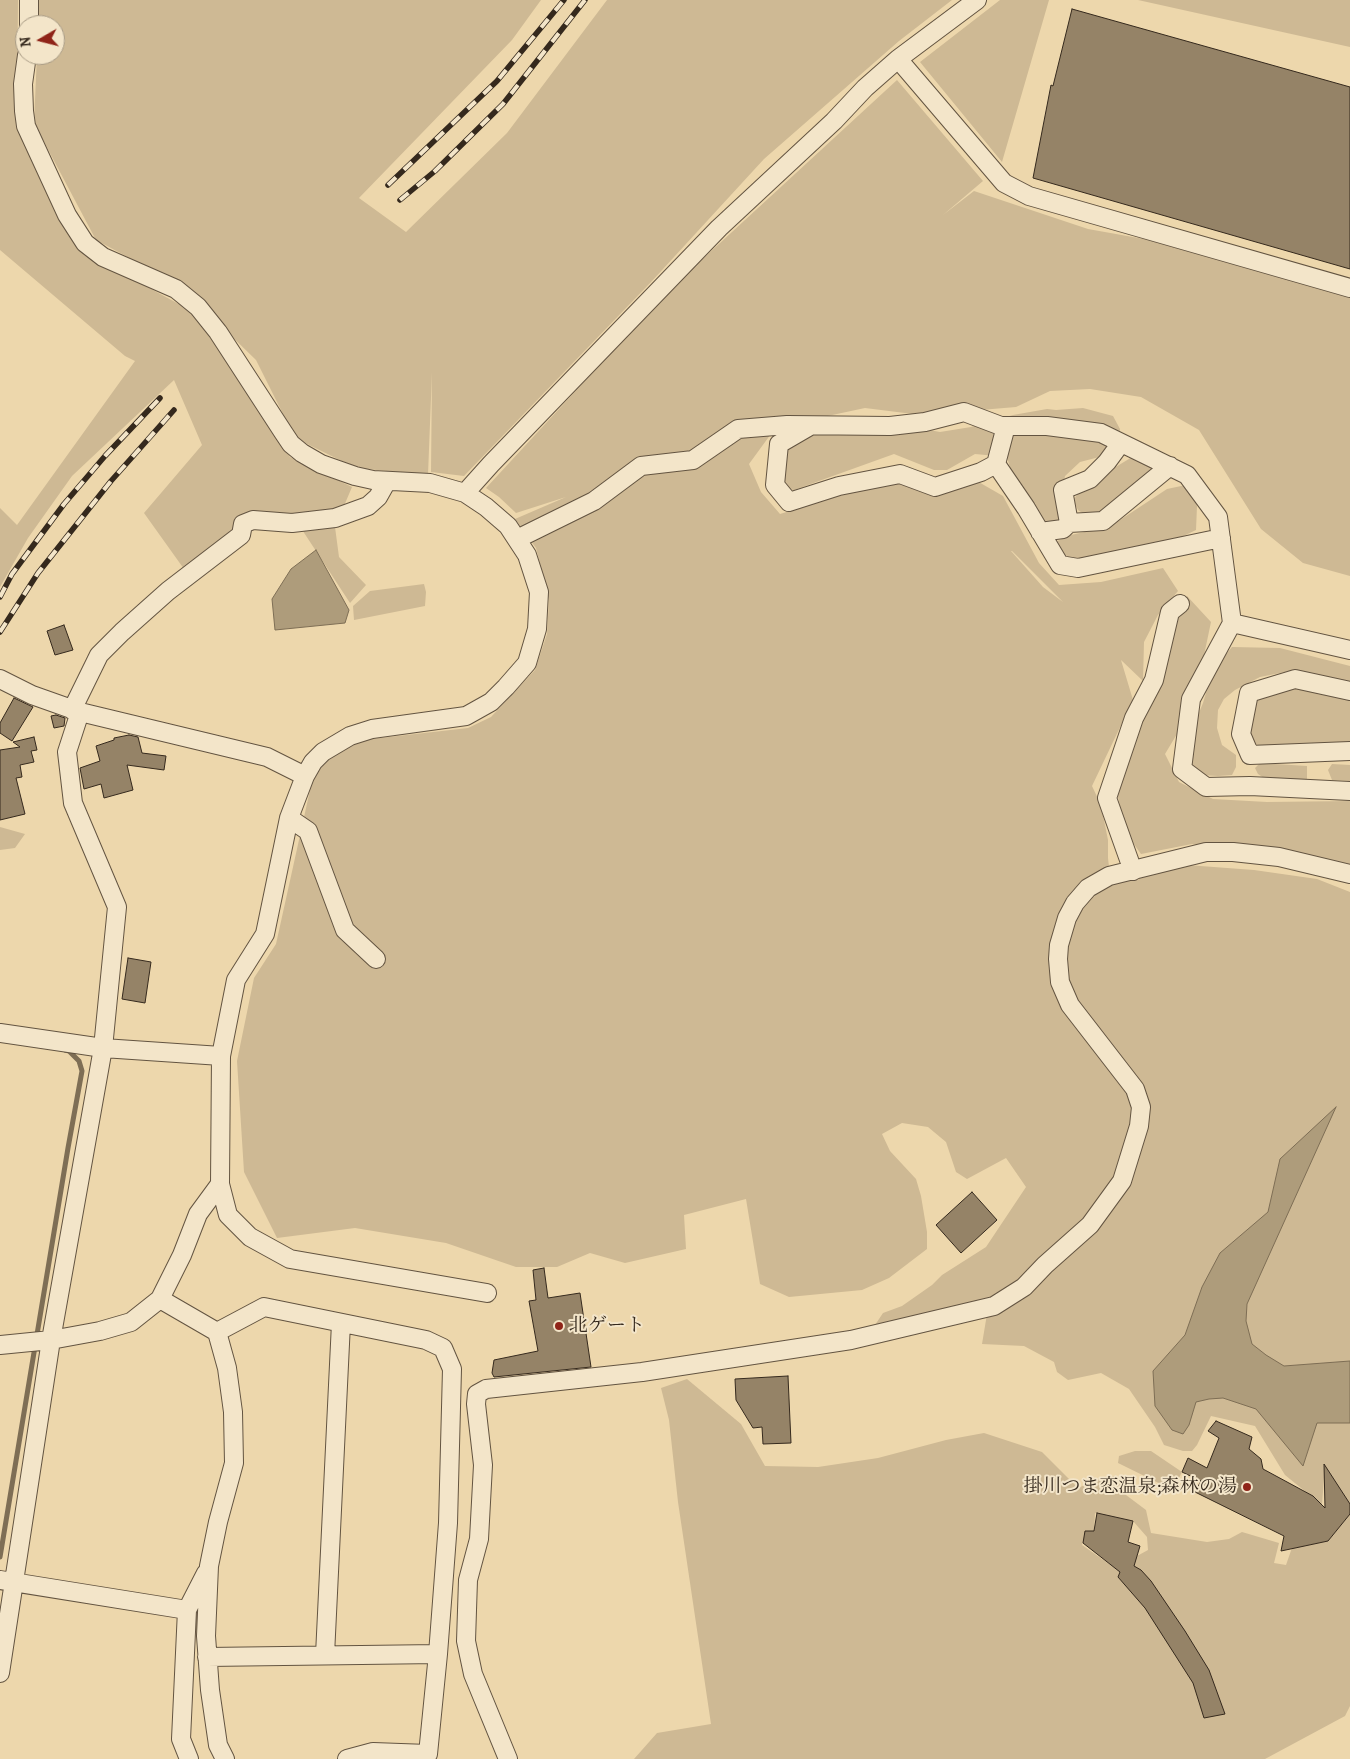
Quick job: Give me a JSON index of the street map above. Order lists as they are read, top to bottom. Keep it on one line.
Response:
{"places":["北ゲート","掛川つま恋温泉;森林の湯"],"north":"left"}
